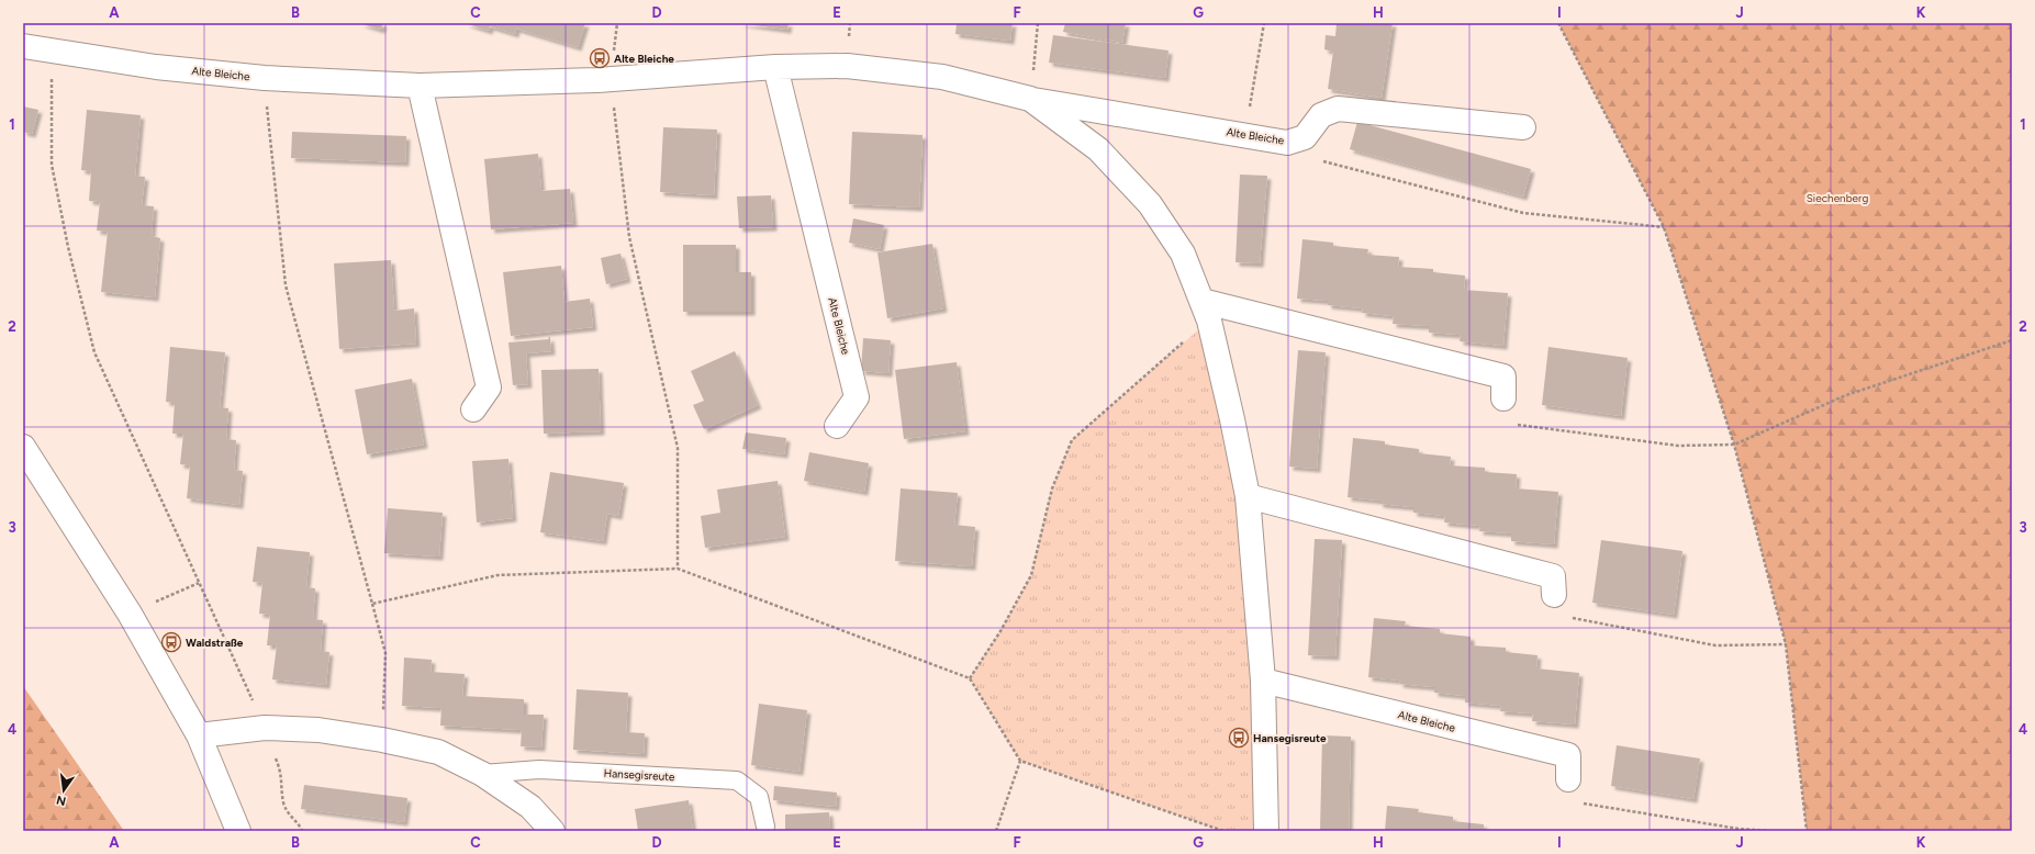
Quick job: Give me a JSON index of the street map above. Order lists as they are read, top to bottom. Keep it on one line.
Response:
{"streets":{"street":["Alte Bleiche"],"lane":["Hansegisreute"]},"parks":["Siechenberg"],"places":{"bus stop":["Alte Bleiche","Waldstraße","Hansegisreute"]},"north":"bottom","grid":{"columns":["A","B","C","D","E","F","G","H","I","J","K"],"rows":["1","2","3","4"]}}
